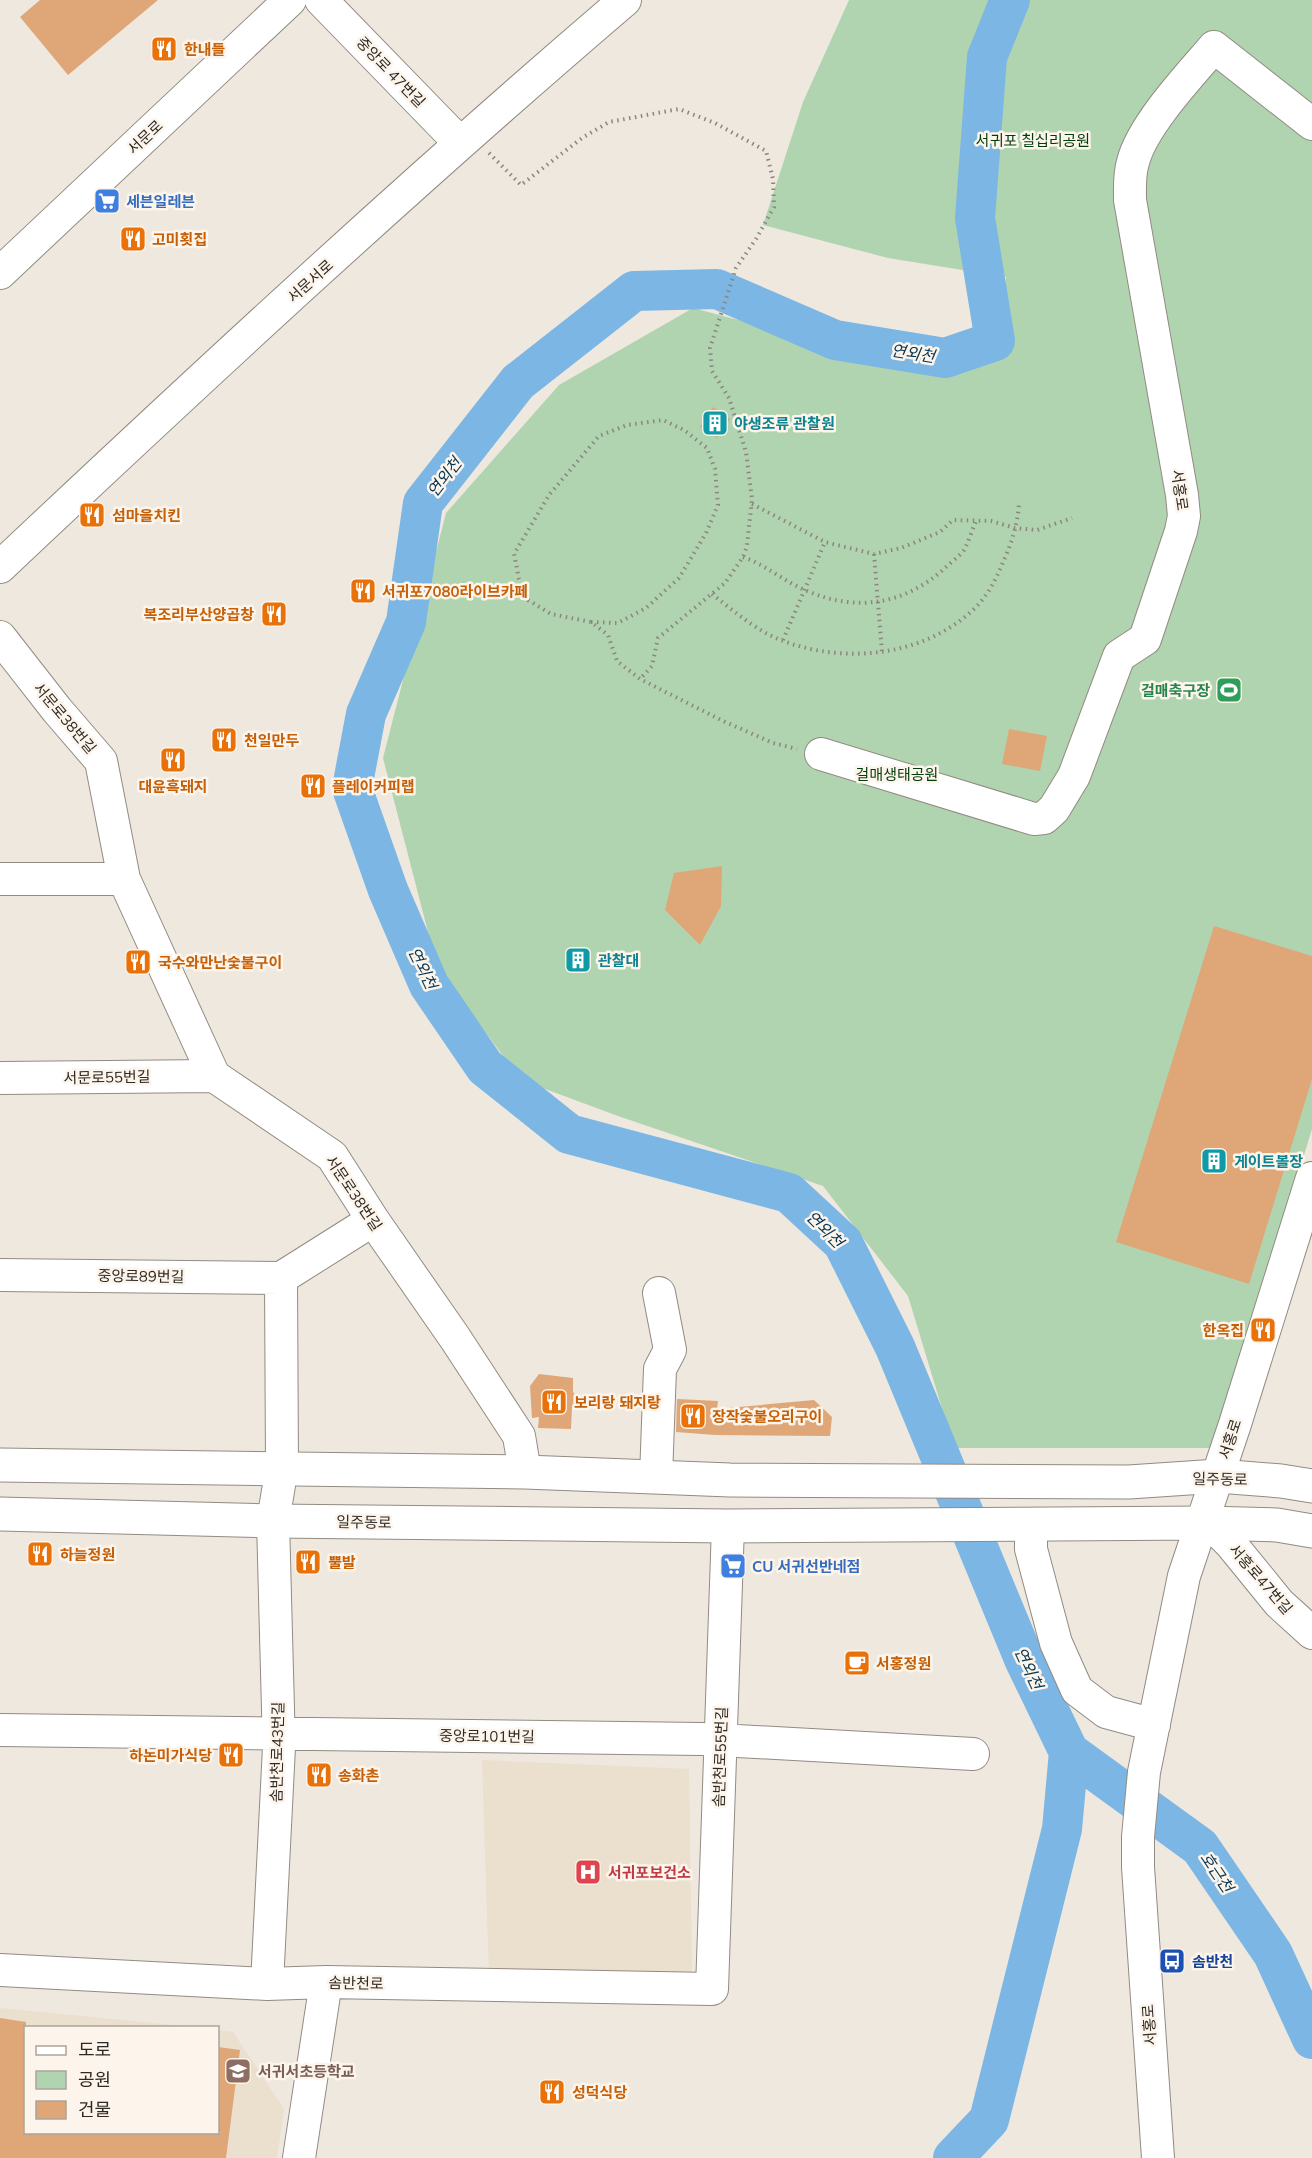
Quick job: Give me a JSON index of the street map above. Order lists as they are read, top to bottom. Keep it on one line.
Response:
{"streets":{"main road":["일주동로"],"street":["중앙로 47번길","서문로","서문서로","서홍로","서문로38번길","서문로55번길","중앙로89번길","서홍로47번길","중앙로101번길","솜반천로43번길","솜반천로55번길","솜반천로"]},"crossings":[["중앙로 47번길","서문서로"],["서홍로","일주동로"],["서홍로","서홍로47번길"],["서문로38번길","서문로55번길"],["일주동로","서홍로47번길"],["일주동로","솜반천로43번길"],["일주동로","솜반천로55번길"],["중앙로101번길","솜반천로43번길"],["중앙로101번길","솜반천로55번길"],["솜반천로43번길","솜반천로"],["솜반천로55번길","솜반천로"]],"water":["연외천","호근천"],"parks":["서귀포 칠십리공원","걸매생태공원"],"places":{"restaurant":["한내들","고미횟집","섬마을치킨","서귀포7080라이브카페","복조리부산양곱창","천일만두","대윤흑돼지","플레이커피랩","국수와만난숯불구이","한옥집","보리랑 돼지랑","장작숯불오리구이","하늘정원","뿔발","하논미가식당","송화촌","성덕식당"],"supermarket":["세븐일레븐","CU 서귀선반네점"],"building":["야생조류 관찰원","관찰대","게이트볼장"],"sports":["걸매축구장"],"cafe":["서홍정원"],"hospital":["서귀포보건소"],"bus stop":["솜반천"],"school or university":["서귀서초등학교"]},"legend":["도로","공원","건물"]}
